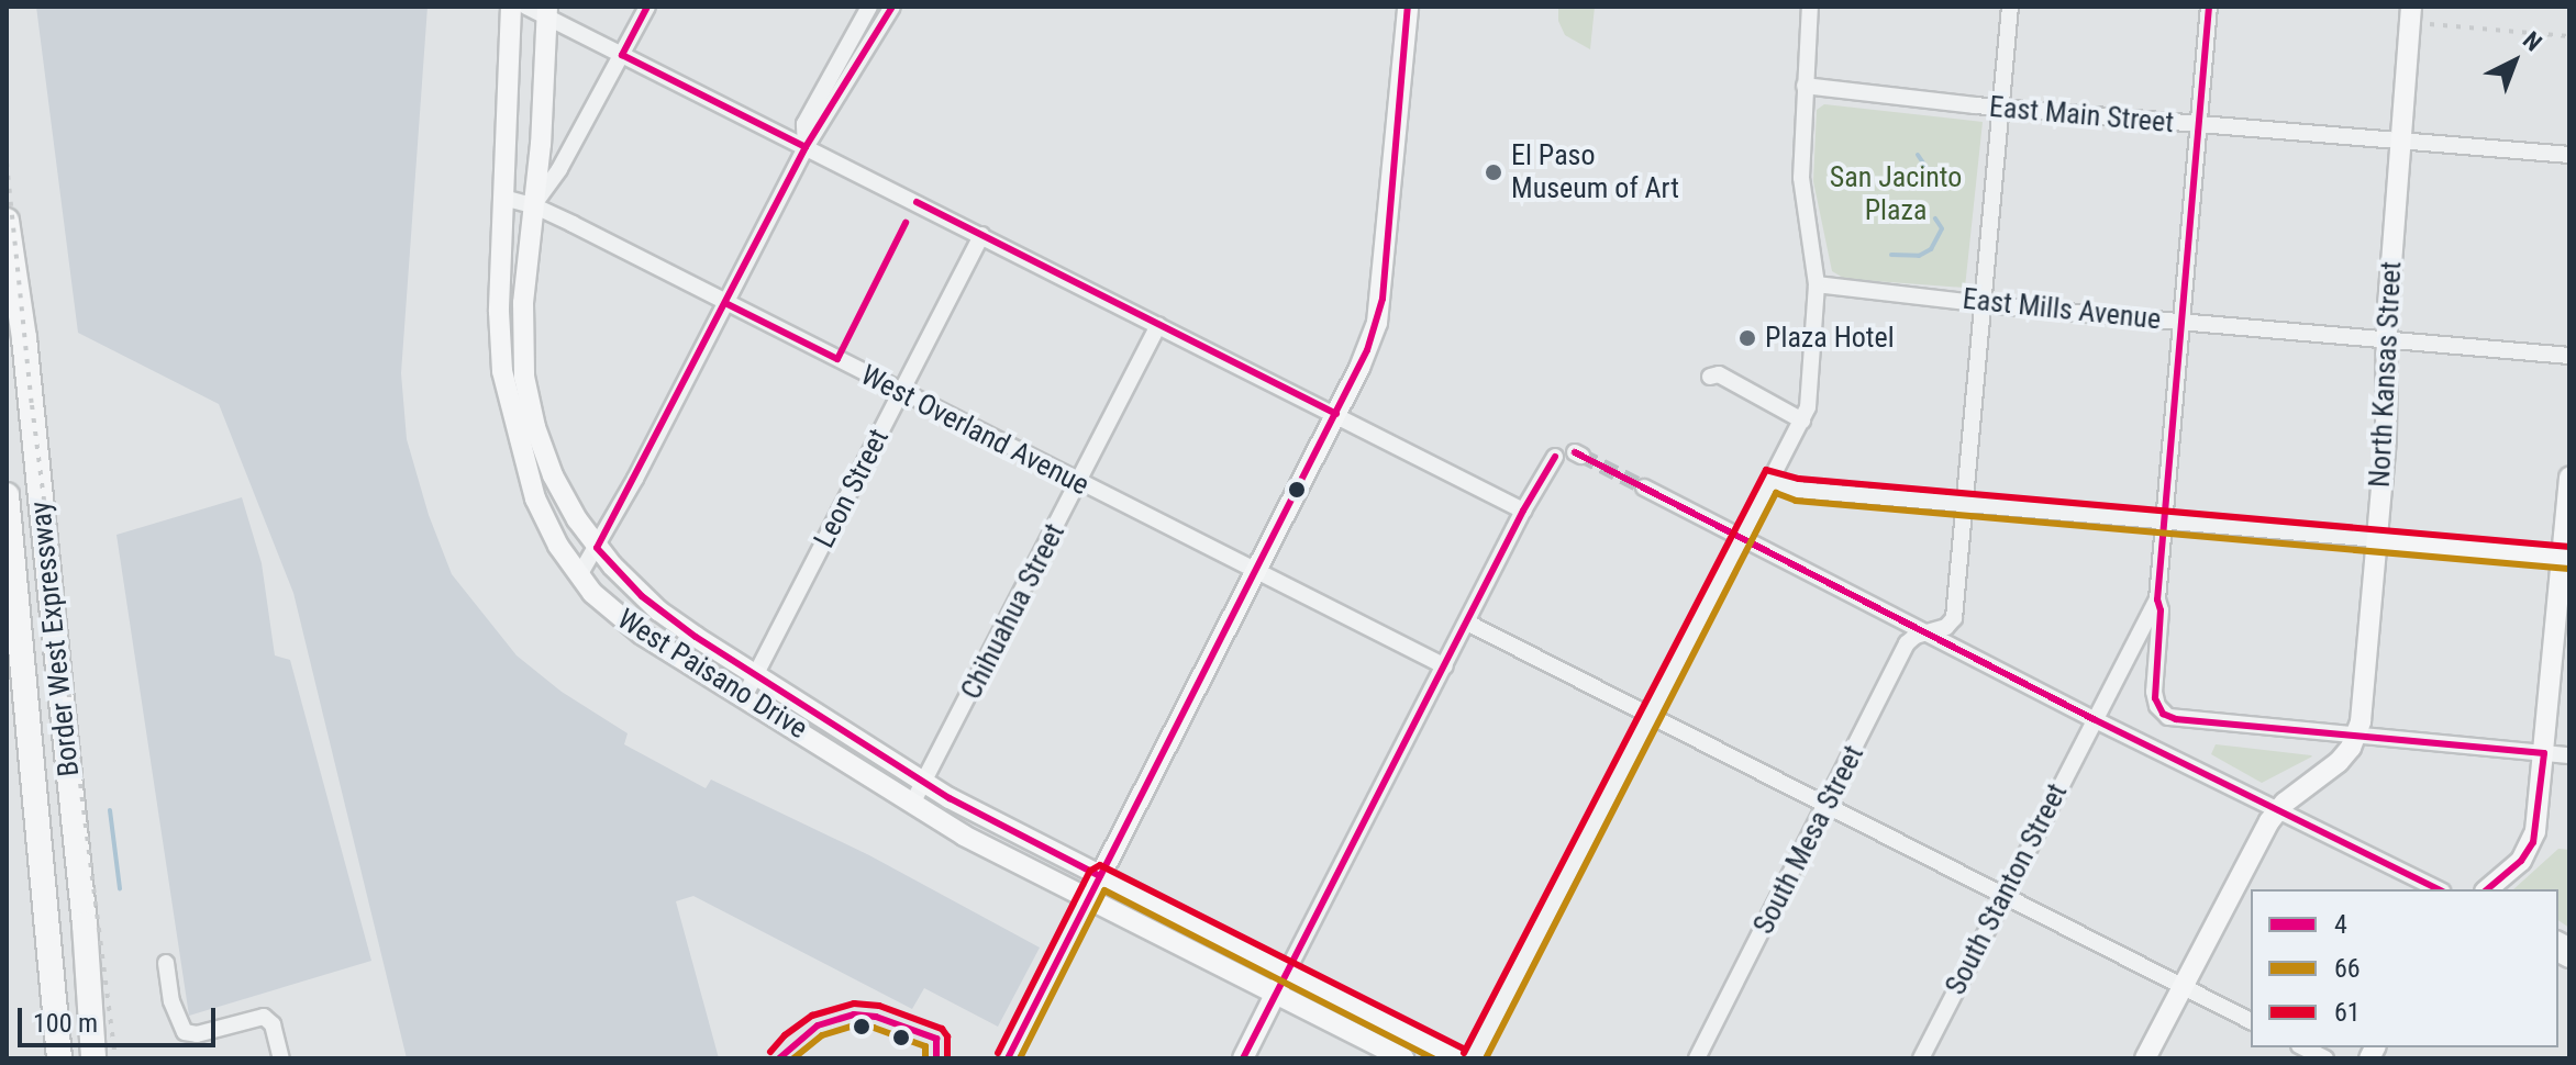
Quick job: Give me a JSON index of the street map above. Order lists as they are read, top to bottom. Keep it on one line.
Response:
{"streets":{"highway":["Border West Expressway"],"main road":["North Kansas Street","West Paisano Drive"],"street":["East Main Street","East Mills Avenue","West Overland Avenue","Leon Street","Chihuahua Street","South Mesa Street","South Stanton Street"]},"crossings":[["East Main Street","North Kansas Street"],["East Mills Avenue","North Kansas Street"],["West Overland Avenue","Leon Street"],["West Overland Avenue","Chihuahua Street"],["West Overland Avenue","West Paisano Drive"],["Leon Street","West Paisano Drive"],["Chihuahua Street","West Paisano Drive"]],"parks":["San Jacinto Plaza"],"places":["El Paso Museum of Art","Plaza Hotel"],"lines":["transit line 4","transit line 61","transit line 66"],"legend":["4","66","61"],"scale_bar":"100 m","north":"top right"}
